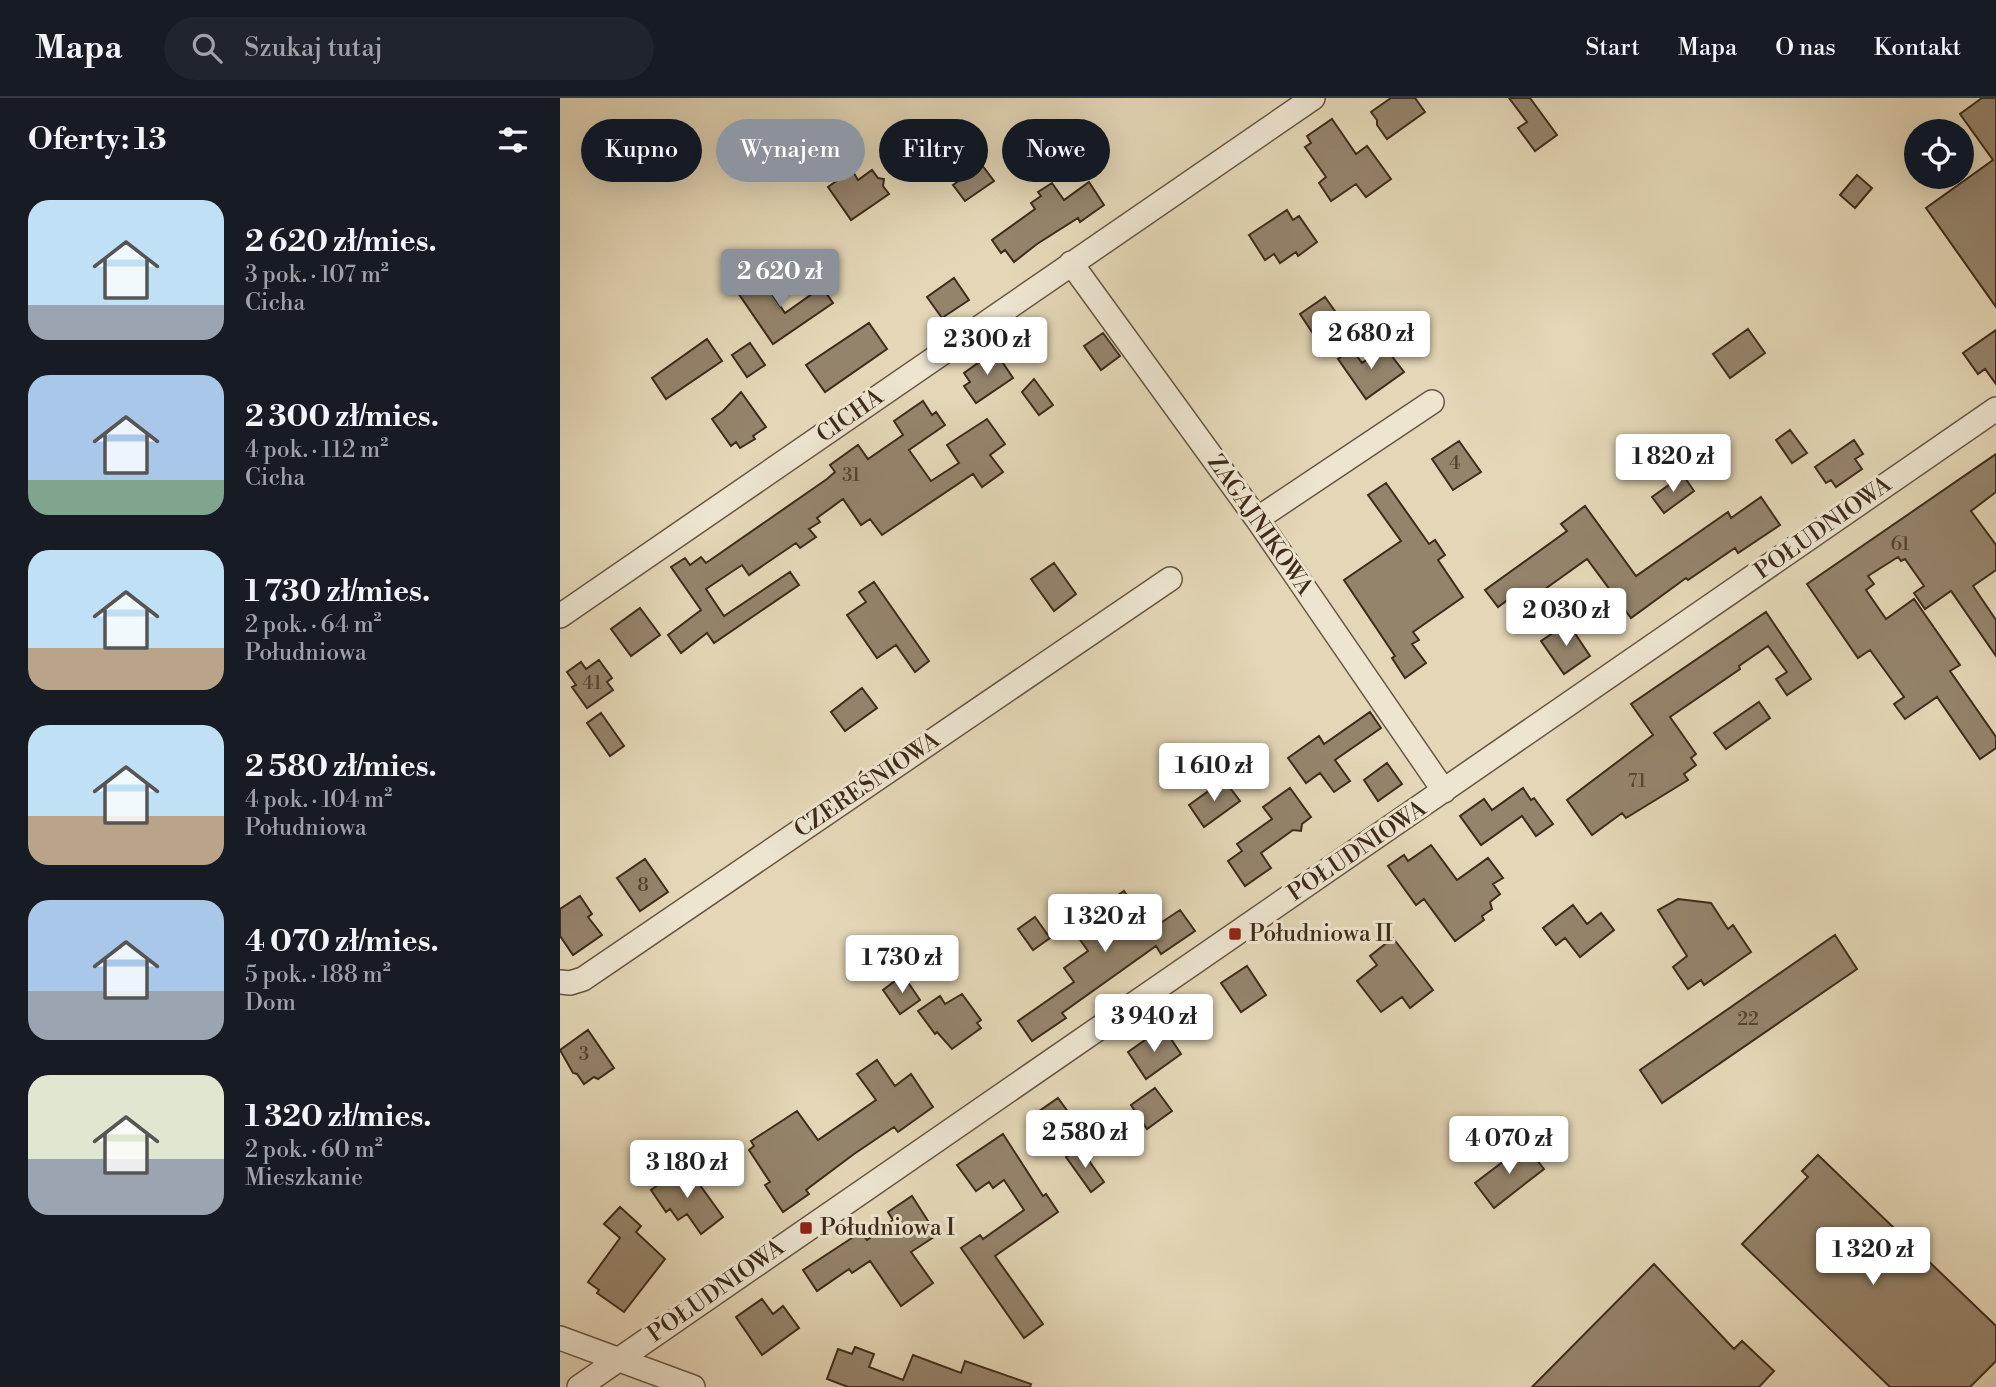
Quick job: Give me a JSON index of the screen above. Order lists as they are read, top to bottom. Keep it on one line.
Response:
{"streets":{"street":["CICHA","ZAGAJNIKOWA","POŁUDNIOWA","CZEREŚNIOWA"]},"crossings":[["CICHA","ZAGAJNIKOWA"],["ZAGAJNIKOWA","POŁUDNIOWA"]],"places":{"transit":["Południowa II","Południowa I"]},"house_numbers":["4","31","61","41","71","8","22","3"],"page":{"header":"Mapa","search":"Szukaj tutaj","nav":["Start","Mapa","O nas","Kontakt"],"heading":"Oferty: 13","chip":["Kupno","Wynajem","Filtry","Nowe"],"list":[{"name":"2 620 zł/mies.","note":"3 pok. · 107 m² · Cicha"},{"name":"2 300 zł/mies.","note":"4 pok. · 112 m² · Cicha"},{"name":"1 730 zł/mies.","note":"2 pok. · 64 m² · Południowa"},{"name":"2 580 zł/mies.","note":"4 pok. · 104 m² · Południowa"},{"name":"4 070 zł/mies.","note":"5 pok. · 188 m² · Dom"},{"name":"1 320 zł/mies.","note":"2 pok. · 60 m² · Mieszkanie"}],"price":["2 620 zł","2 680 zł","2 300 zł","1 820 zł","2 030 zł","1 610 zł","1 320 zł","1 730 zł","3 940 zł","2 580 zł","4 070 zł","3 180 zł","1 320 zł"]}}
